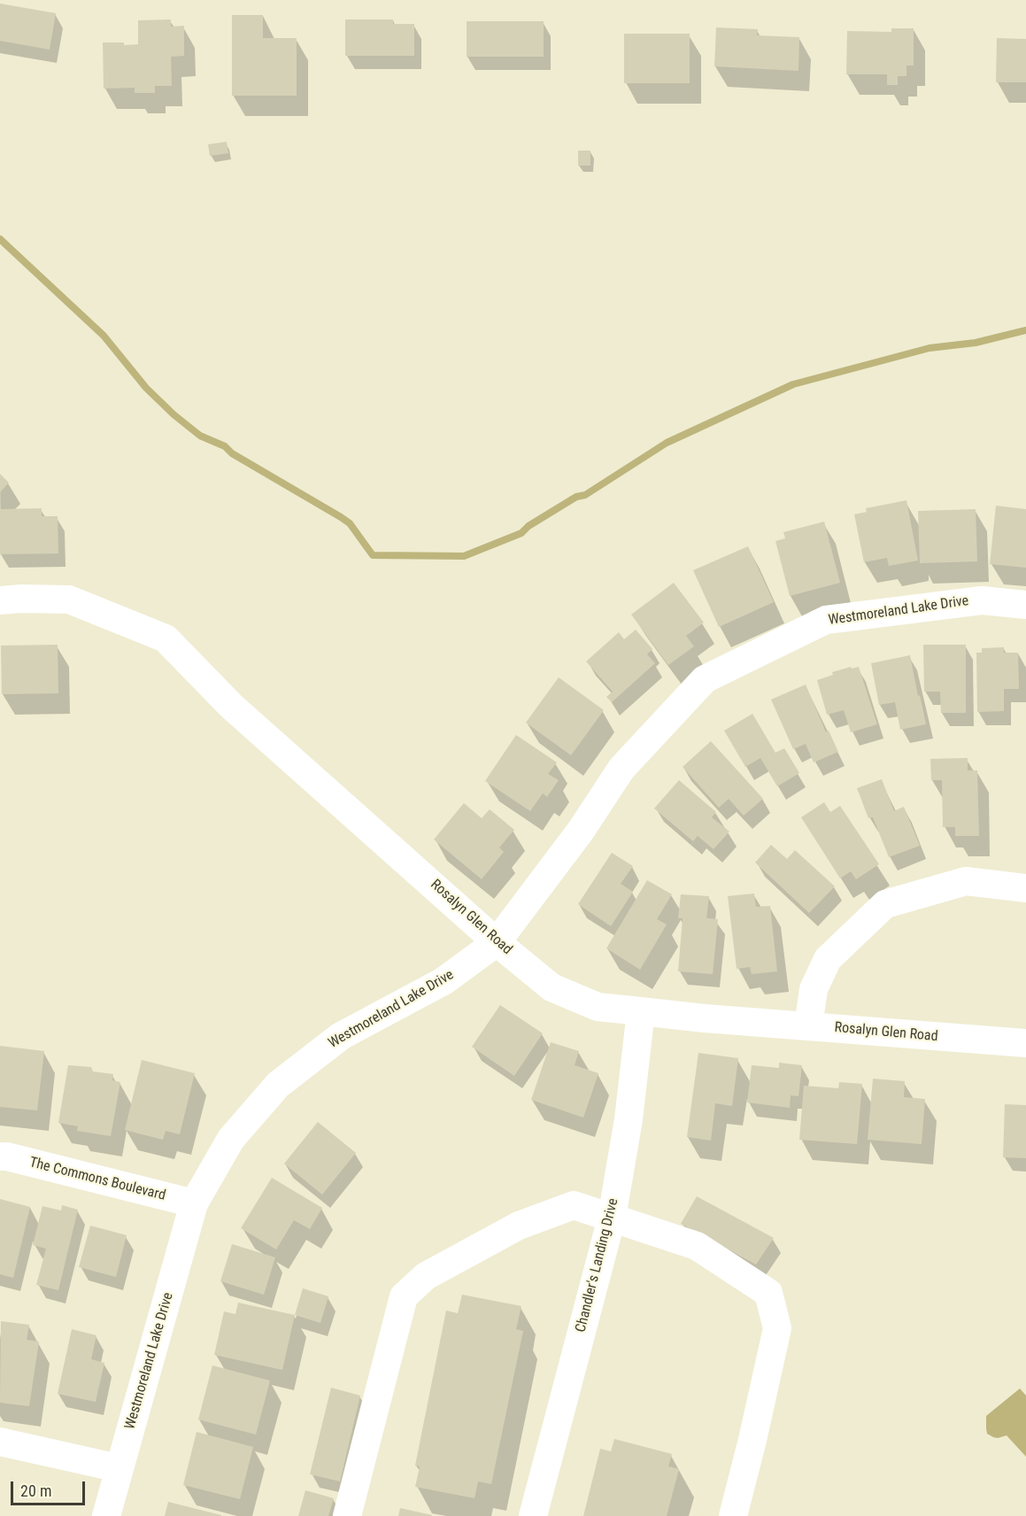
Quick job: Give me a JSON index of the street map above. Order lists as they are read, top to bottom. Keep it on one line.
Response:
{"streets":{"street":["Westmoreland Lake Drive","Rosalyn Glen Road","The Commons Boulevard","Chandler's Landing Drive"]},"crossings":[["Westmoreland Lake Drive","Rosalyn Glen Road"],["Westmoreland Lake Drive","The Commons Boulevard"],["Rosalyn Glen Road","Chandler's Landing Drive"]],"scale_bar":"20 m"}
